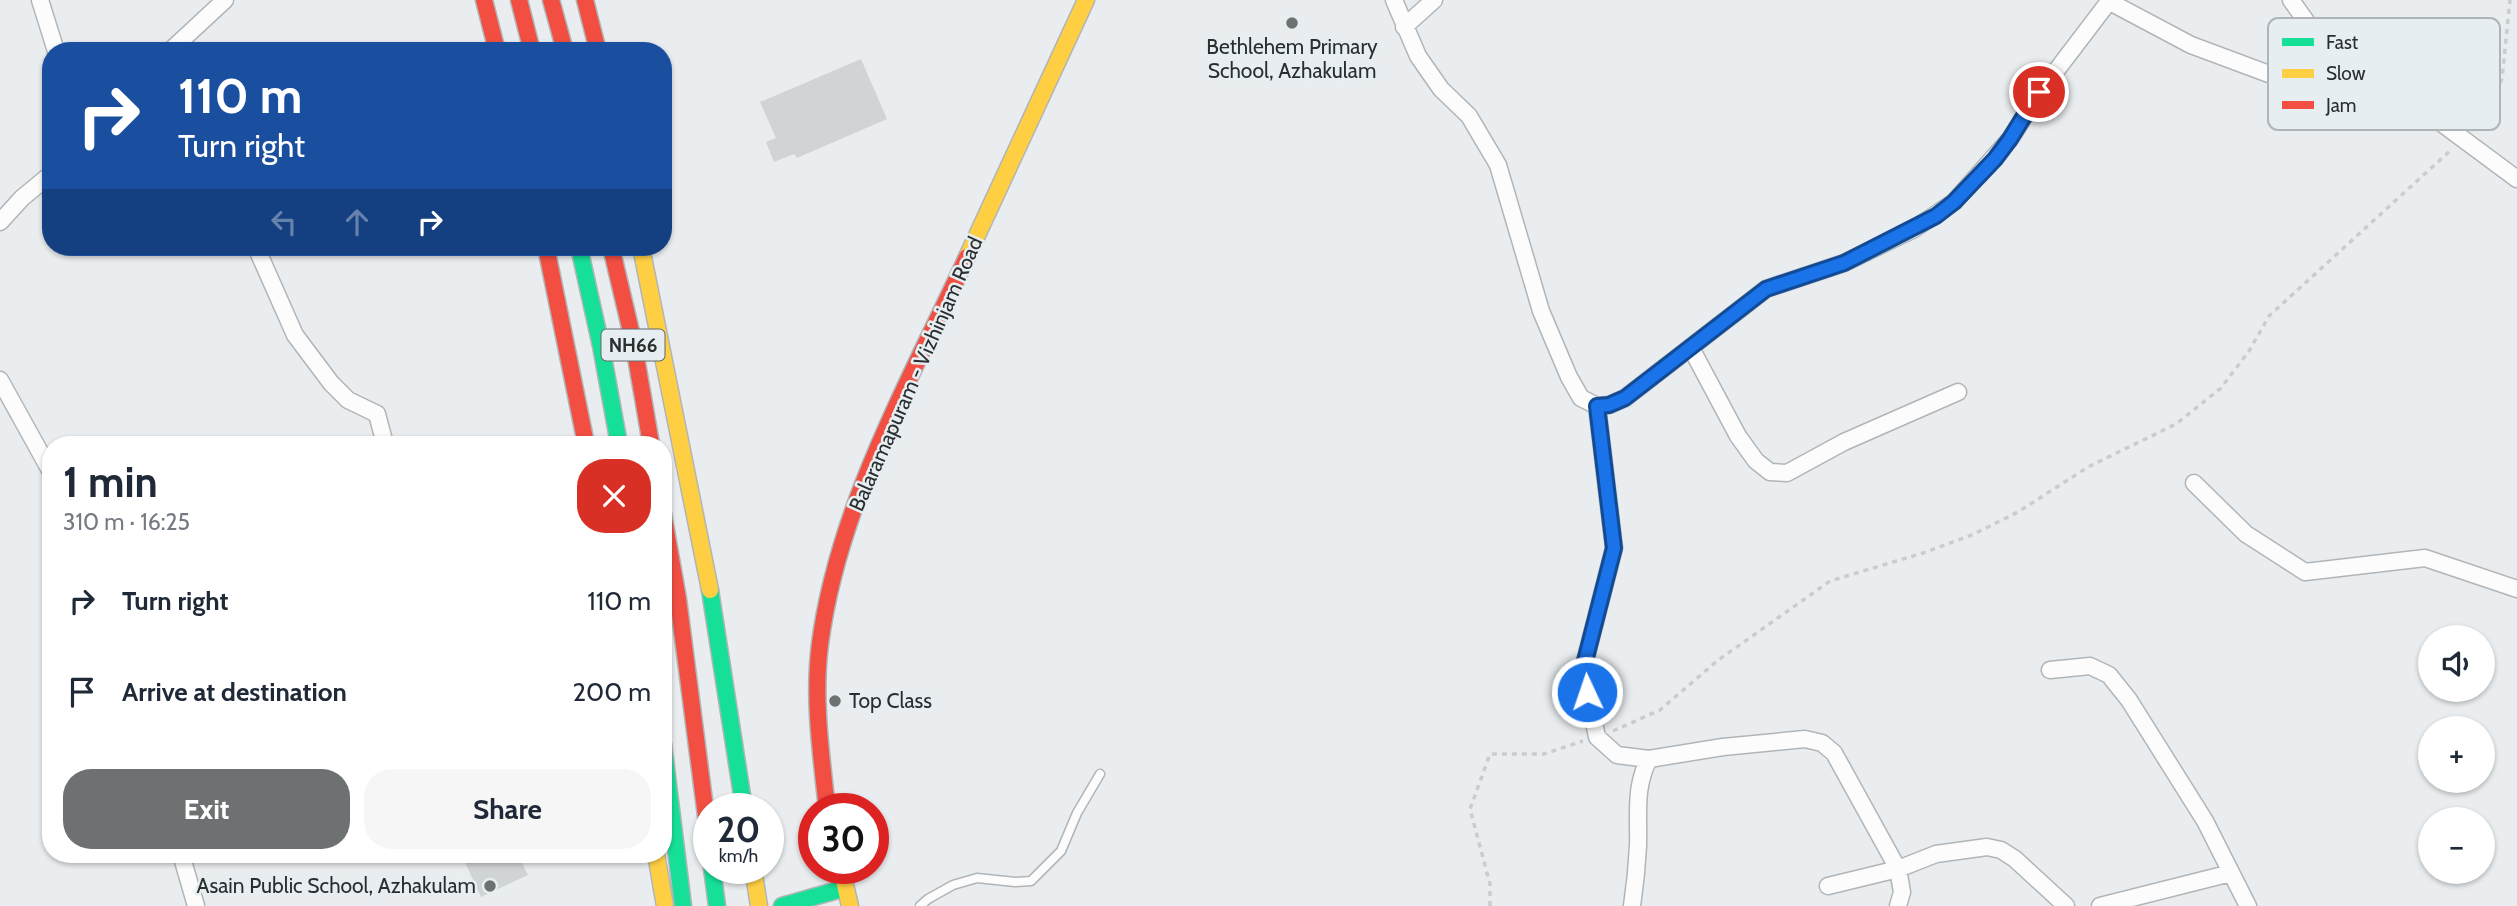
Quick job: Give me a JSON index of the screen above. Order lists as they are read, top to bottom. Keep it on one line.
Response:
{"streets":{"main road":["NH66","Balaramapuram - Vizhinjam Road"]},"places":["Bethlehem Primary School, Azhakulam","Top Class","Asain Public School, Azhakulam"],"legend":["Fast","Slow","Jam"],"page":{"turn":["110 m","Turn right"],"heading":["1 min","310 m · 16:25"],"list":[{"name":"Turn right","value":"110 m"},{"name":"Arrive at destination","value":"200 m"}],"map_buttons":["+","−"],"buttons":["Exit","Share"],"speed":"20 km/h","limit":"30"}}
